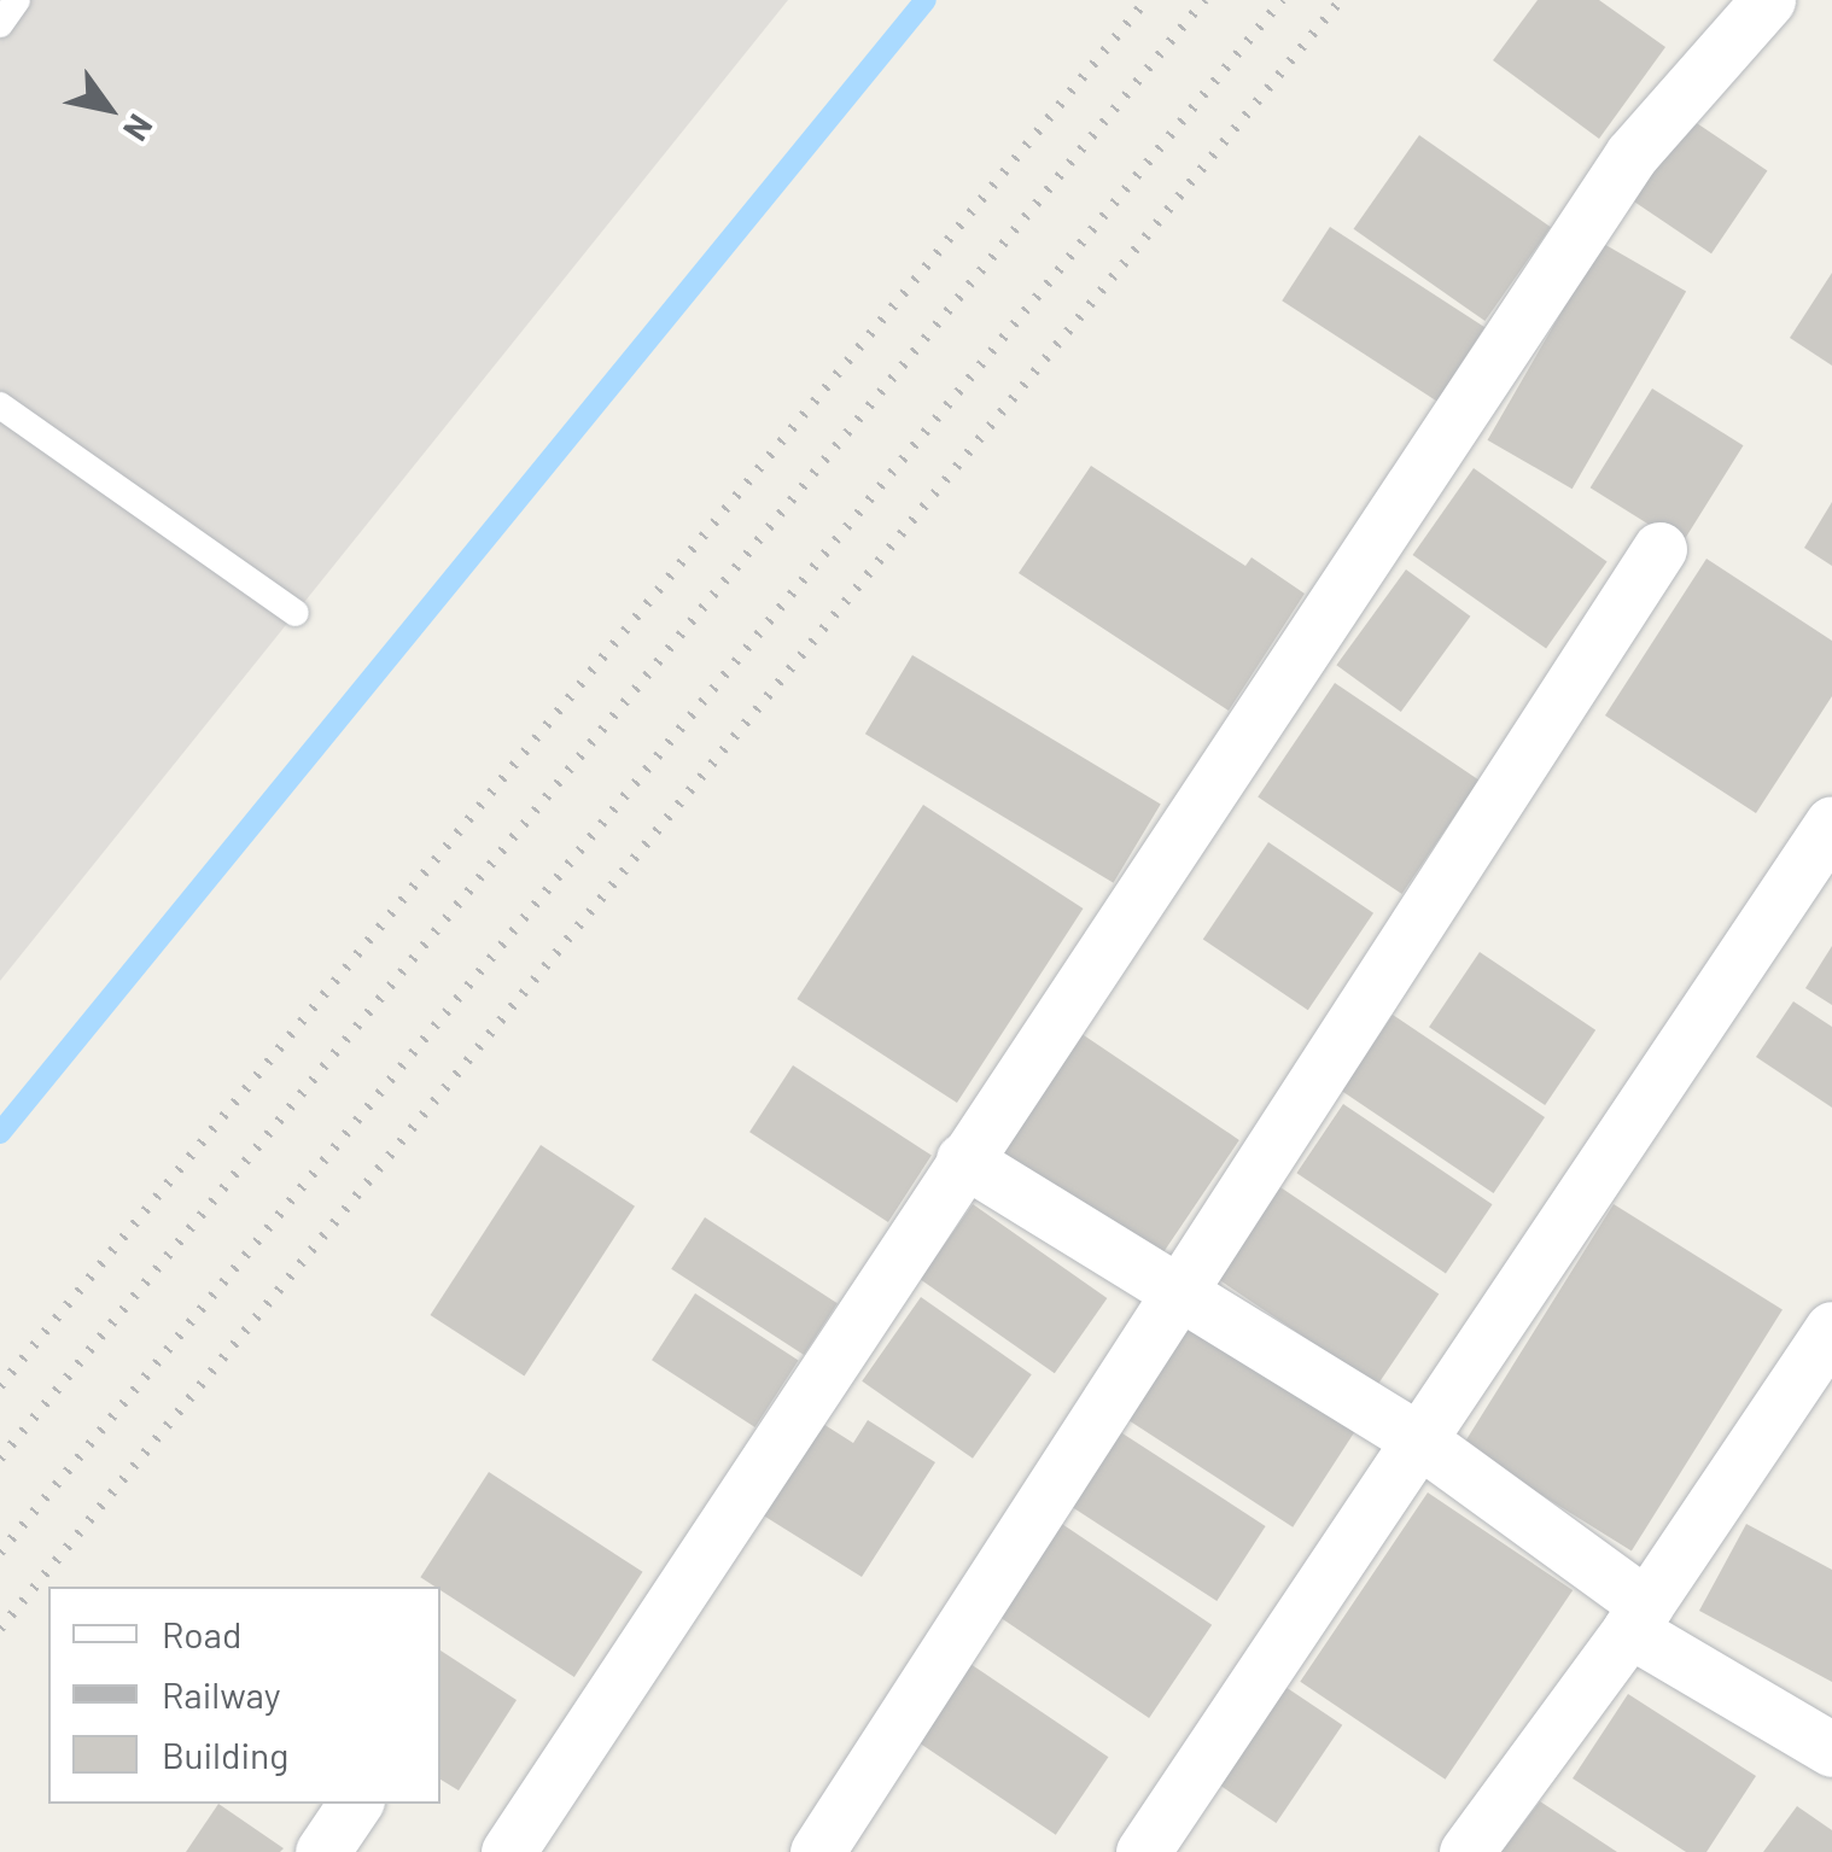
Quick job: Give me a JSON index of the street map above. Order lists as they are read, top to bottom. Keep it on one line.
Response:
{"legend":["Road","Railway","Building"],"north":"bottom right"}
